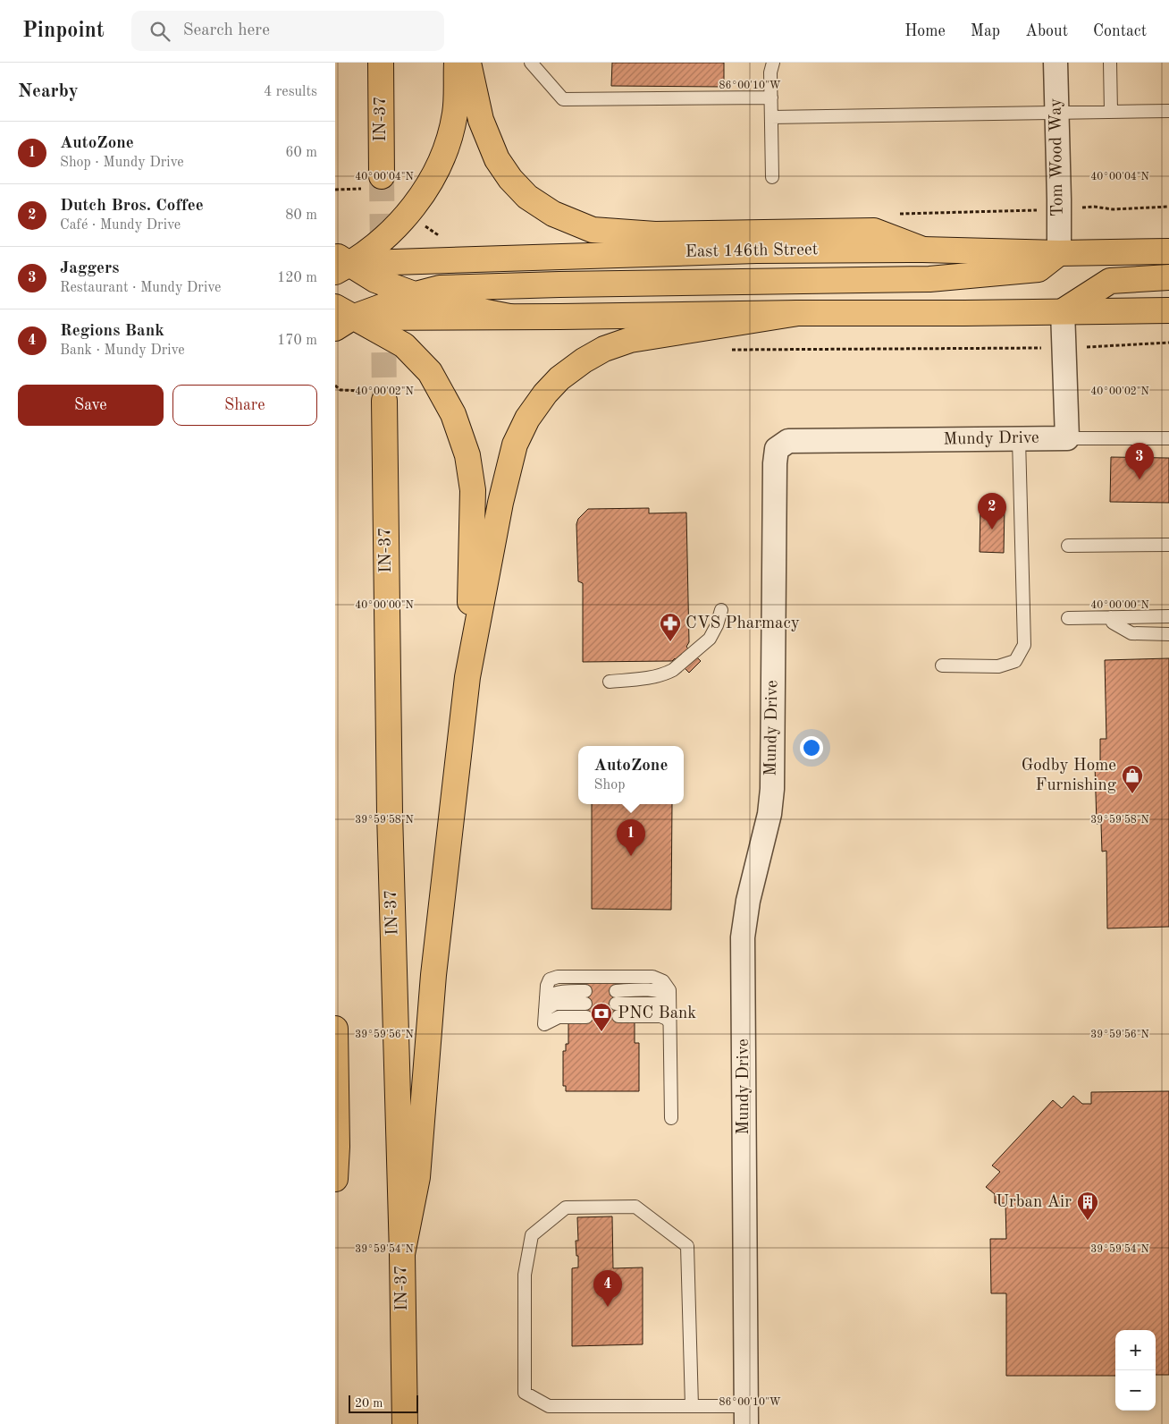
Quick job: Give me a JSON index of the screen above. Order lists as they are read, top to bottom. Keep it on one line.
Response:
{"streets":{"main road":["IN-37","East 146th Street"],"street":["Tom Wood Way","Mundy Drive"]},"crossings":[["Tom Wood Way","East 146th Street"]],"places":{"pharmacy":["CVS Pharmacy"],"shop":["Godby Home Furnishing"],"bank":["PNC Bank"],"building":["Urban Air"]},"scale_bar":"20 m","page":{"header":"Pinpoint","search":"Search here","nav":["Home","Map","About","Contact"],"heading":["Nearby","4 results"],"list":[{"mark":"1","name":"AutoZone","note":"Shop · Mundy Drive","value":"60 m"},{"mark":"2","name":"Dutch Bros. Coffee","note":"Café · Mundy Drive","value":"80 m"},{"mark":"3","name":"Jaggers","note":"Restaurant · Mundy Drive","value":"120 m"},{"mark":"4","name":"Regions Bank","note":"Bank · Mundy Drive","value":"170 m"}],"buttons":["Save","Share"],"pins":["3","2","1","4"],"popup":["AutoZone","Shop"],"map_buttons":["+","−"],"scale":"20 m"},"coordinates":["86°00'10\"W","40°00'04\"N","40°00'02\"N","40°00'00\"N","39°59'58\"N","39°59'56\"N","39°59'54\"N"]}
